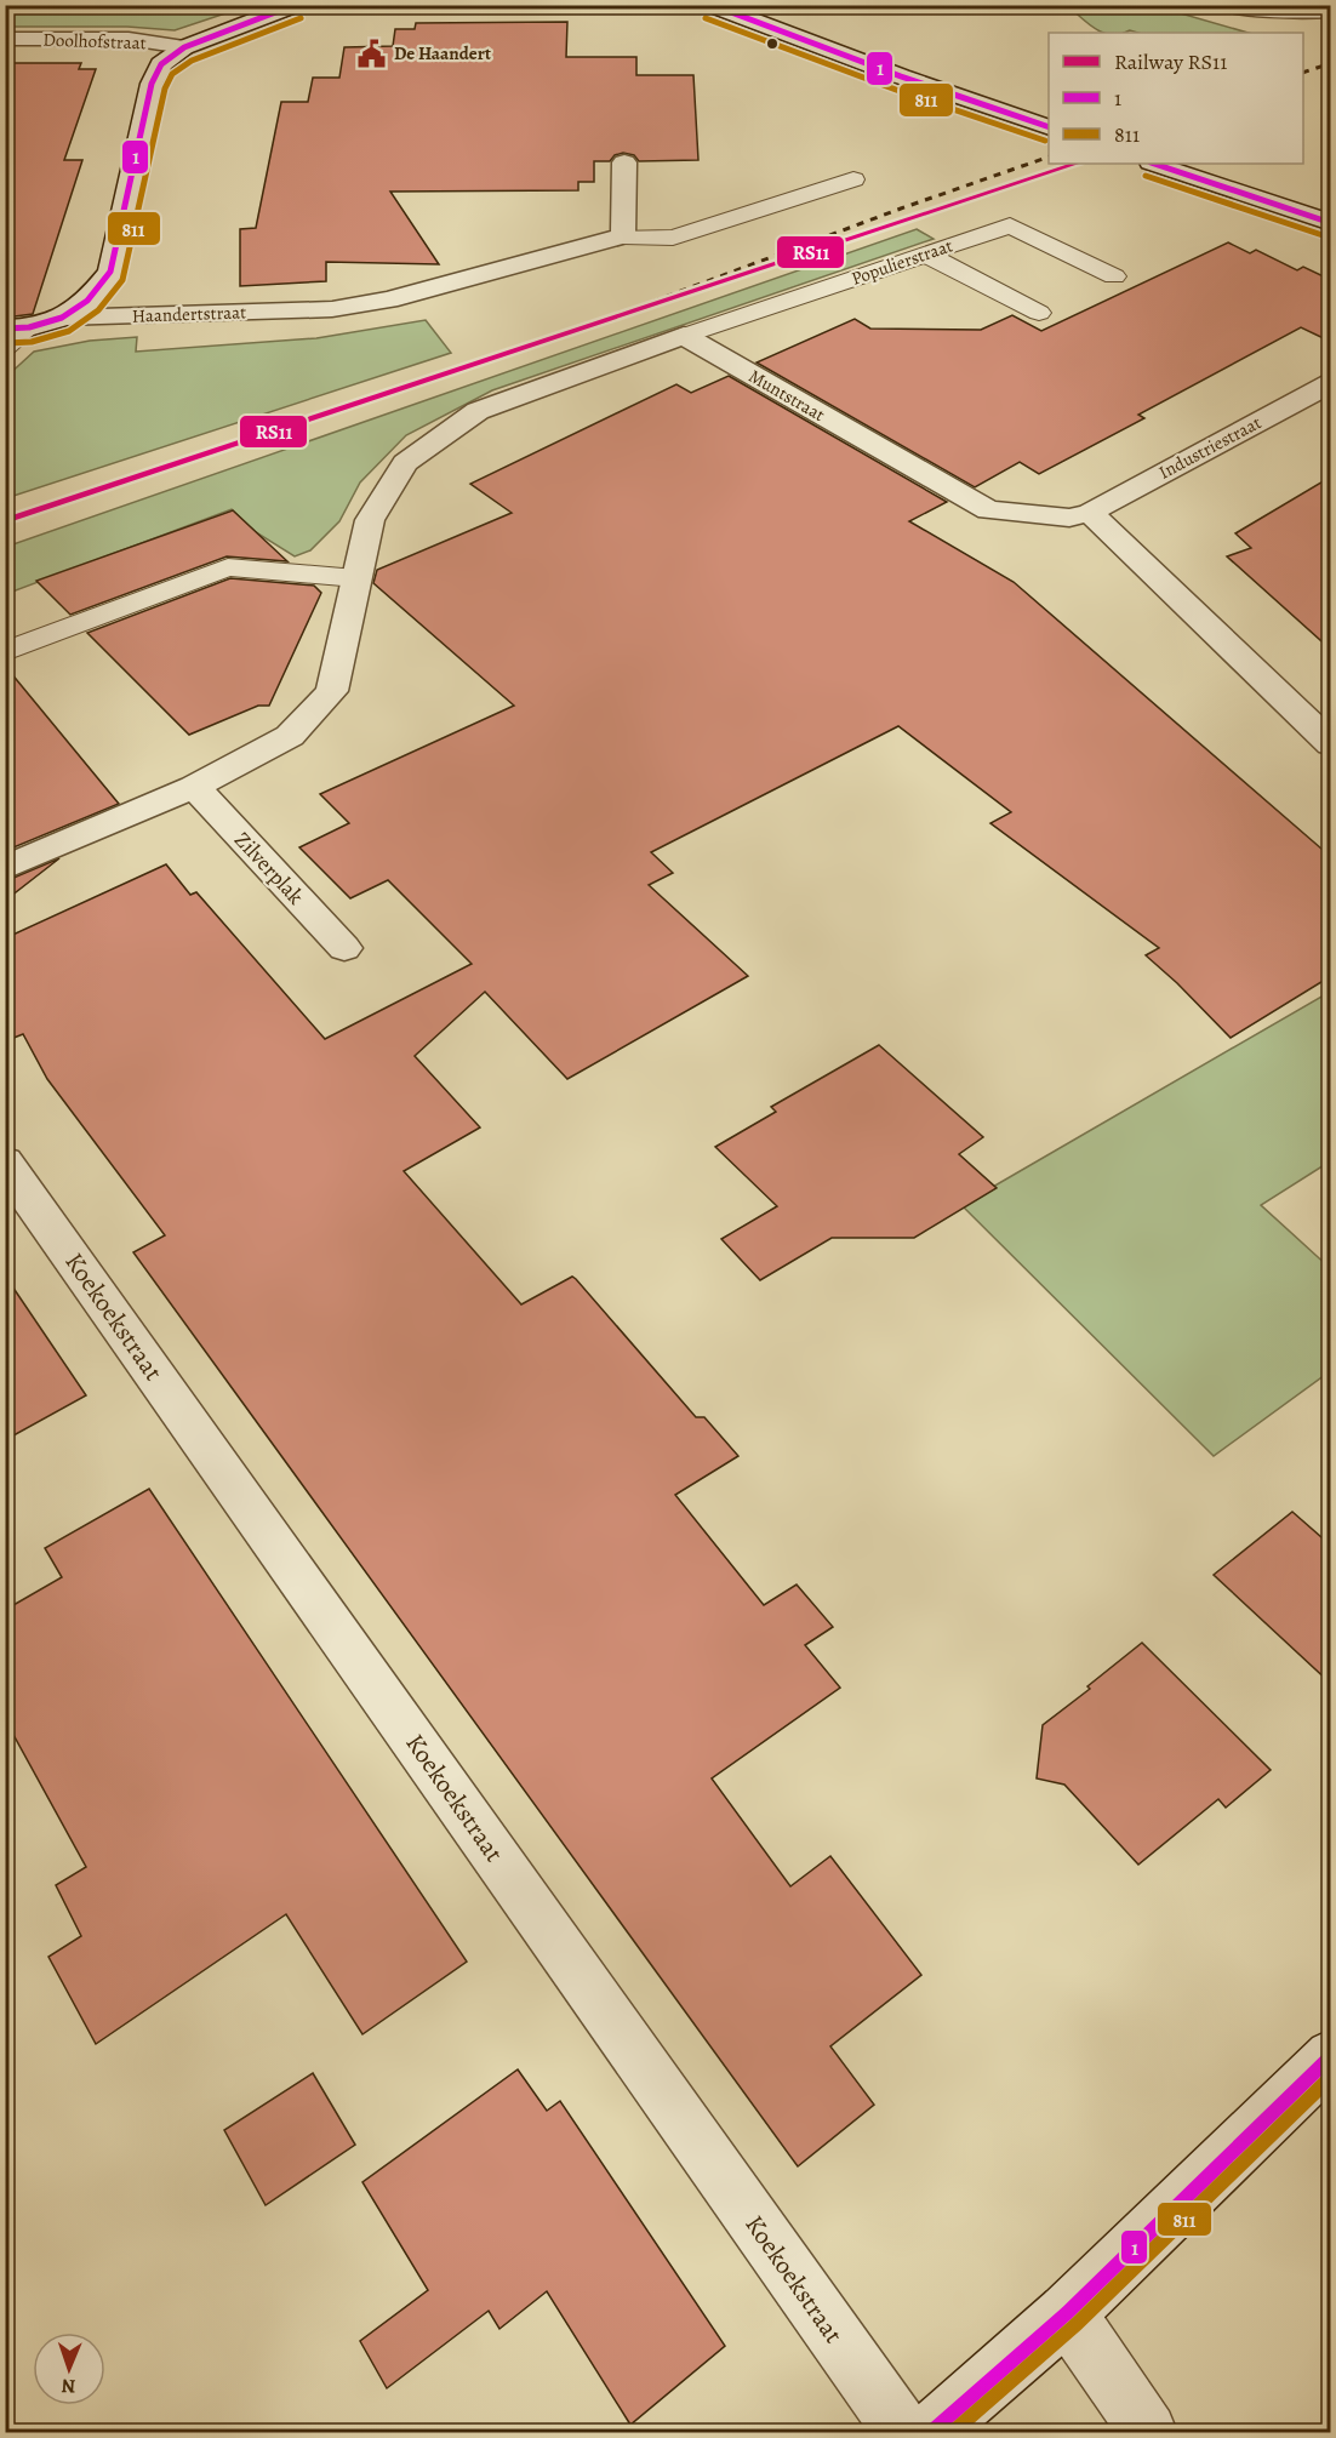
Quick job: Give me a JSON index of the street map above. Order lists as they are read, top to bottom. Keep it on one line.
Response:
{"streets":{"street":["Doolhofstraat","Haandertstraat","Muntstraat","Industriestraat","Zilverplak","Koekoekstraat"],"lane":["Populierstraat"]},"crossings":[["Populierstraat","Muntstraat"],["Muntstraat","Industriestraat"]],"places":{"public building":["De Haandert"]},"lines":["transit line 1","transit line 811","rail line RS11"],"legend":["Railway RS11","1","811"],"north":"bottom"}
